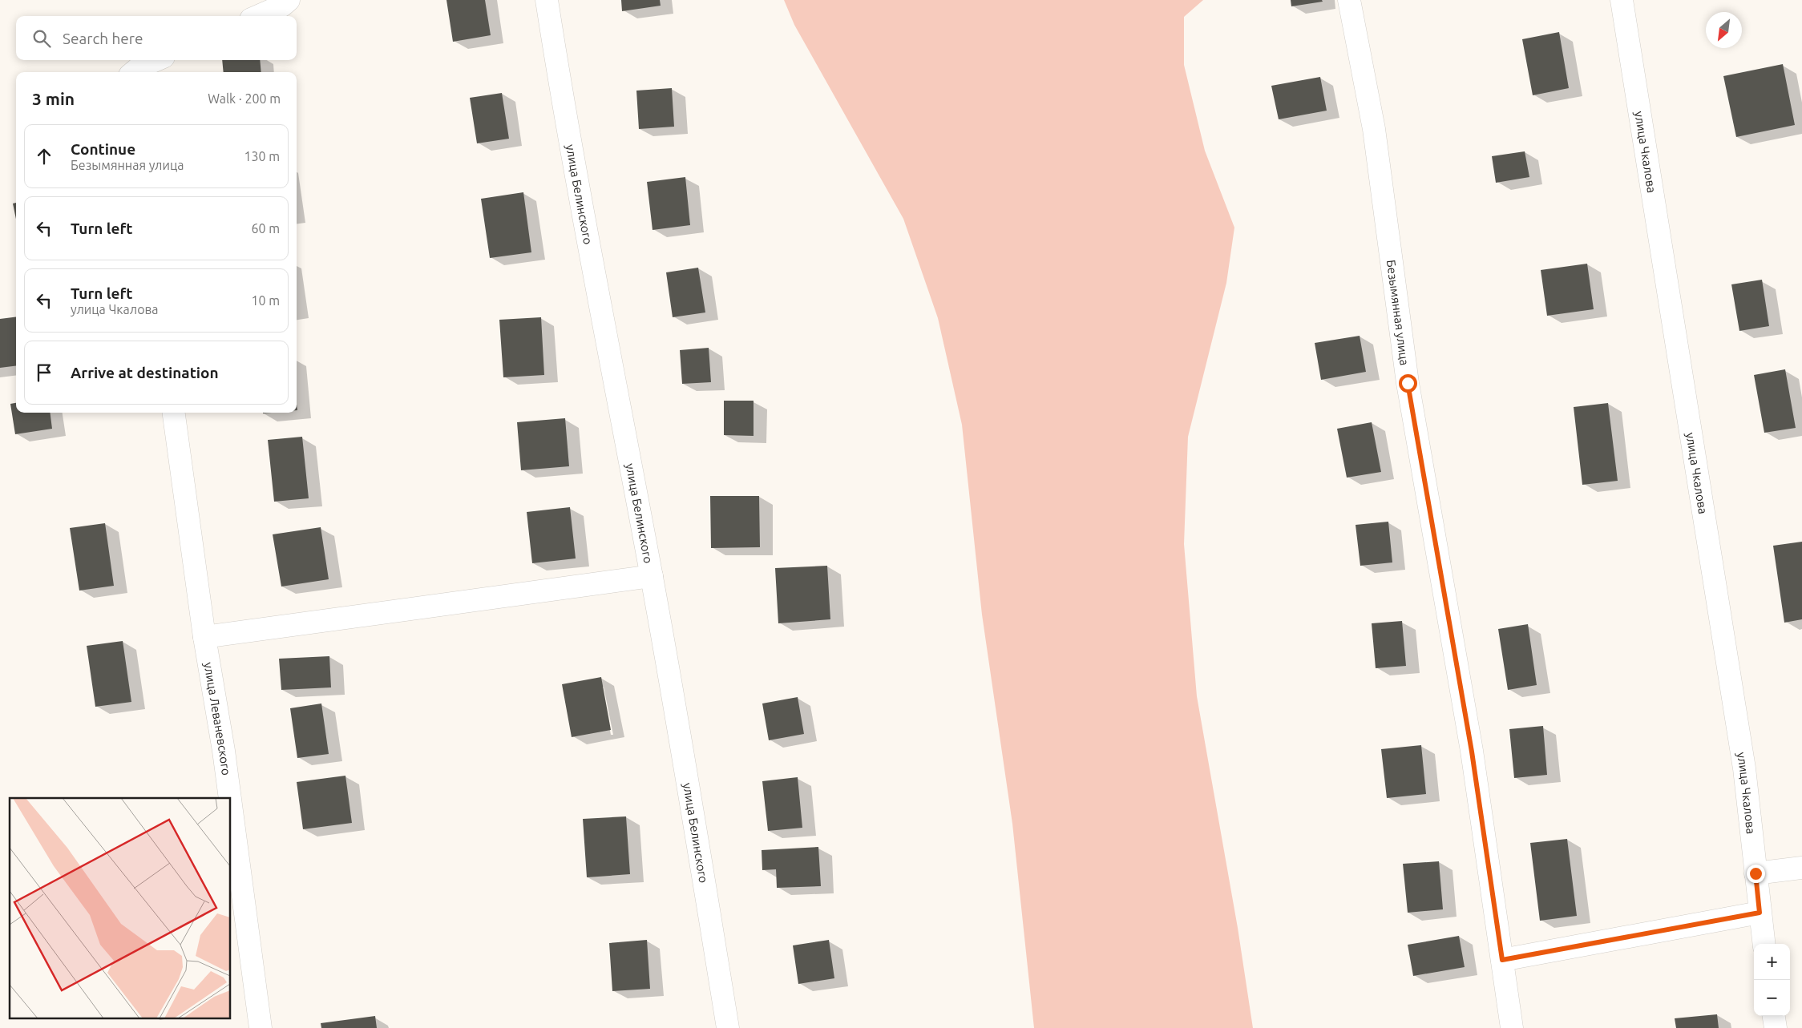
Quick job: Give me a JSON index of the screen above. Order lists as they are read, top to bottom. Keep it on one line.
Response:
{"streets":{"street":["улица Чкалова","улица Белинского","Безымянная улица","улица Леваневского"]},"north":"bottom left","page":{"search":"Search here","heading":["3 min","Walk · 200 m"],"list":[["Continue","Безымянная улица","130 m"],["Turn left","60 m"],["Turn left","улица Чкалова","10 m"],"Arrive at destination"],"map_buttons":["+","−"]}}
